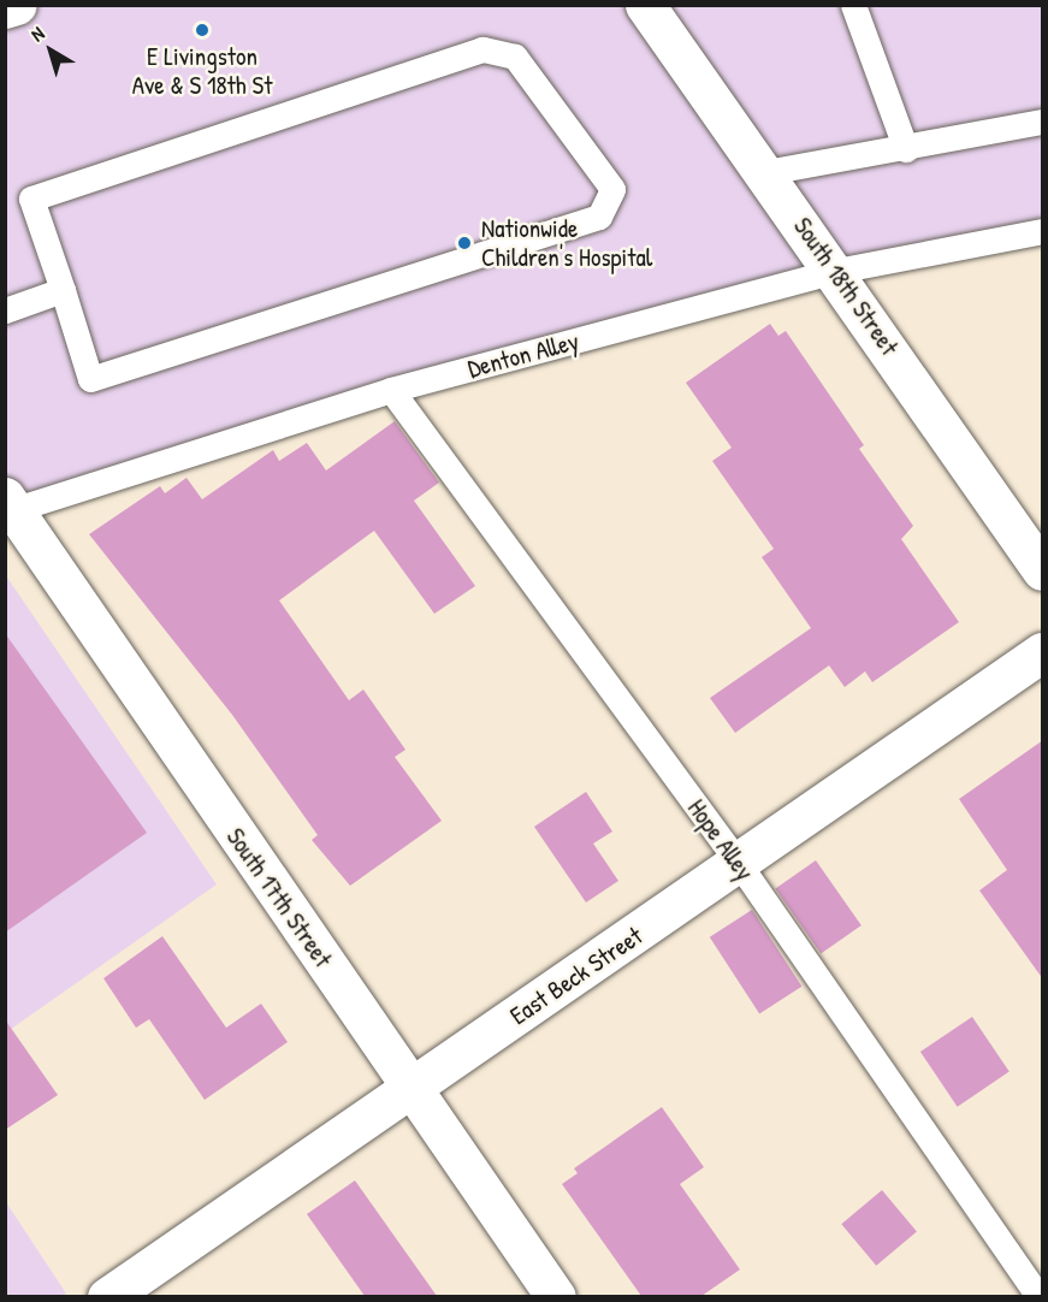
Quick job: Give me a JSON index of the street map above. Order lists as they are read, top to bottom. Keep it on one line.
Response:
{"streets":{"street":["South 18th Street","South 17th Street","East Beck Street"],"lane":["Denton Alley","Hope Alley"]},"crossings":[["South 18th Street","Denton Alley"],["Denton Alley","Hope Alley"],["Denton Alley","South 17th Street"],["Hope Alley","East Beck Street"],["South 17th Street","East Beck Street"]],"places":["E Livingston Ave & S 18th St","Nationwide Children's Hospital"],"north":"top left"}
